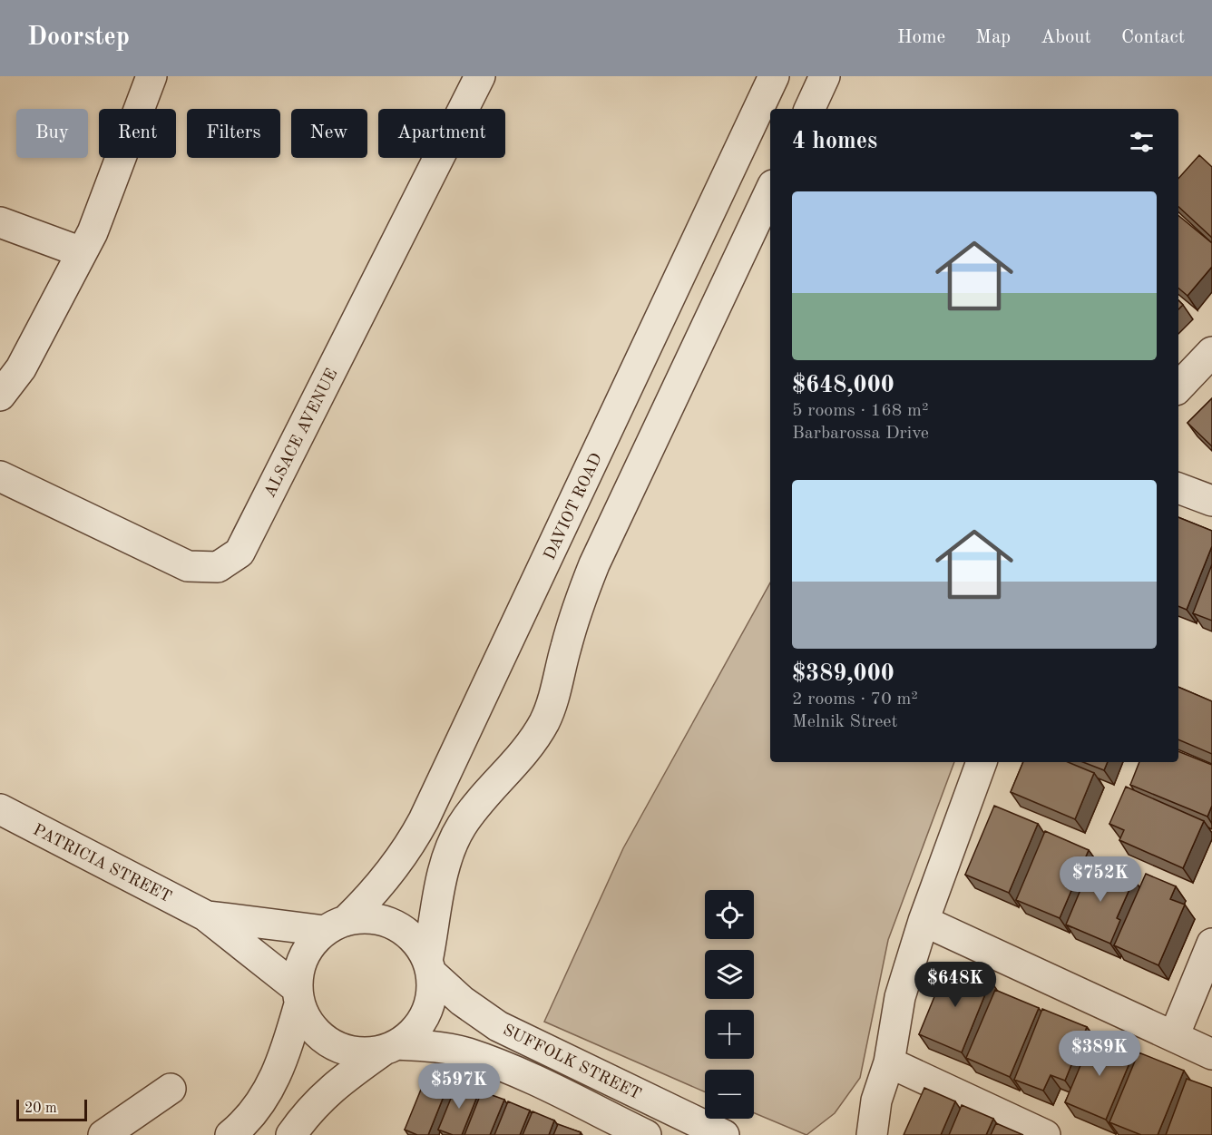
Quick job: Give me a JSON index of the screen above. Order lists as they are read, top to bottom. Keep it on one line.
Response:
{"streets":{"street":["ALSACE AVENUE","DAVIOT ROAD","PATRICIA STREET","SUFFOLK STREET"]},"crossings":[["DAVIOT ROAD","PATRICIA STREET"],["DAVIOT ROAD","SUFFOLK STREET"],["PATRICIA STREET","SUFFOLK STREET"]],"scale_bar":"20 m","page":{"header":"Doorstep","nav":["Home","Map","About","Contact"],"chip":["Buy","Rent","Filters","New","Apartment"],"heading":"4 homes","list":[{"name":"$648,000","note":"5 rooms · 168 m² · Barbarossa Drive"},{"name":"$389,000","note":"2 rooms · 70 m² · Melnik Street"}],"price":["$752K","$648K","$389K","$597K"],"map_buttons":["+","−"],"scale":"20 m"}}
